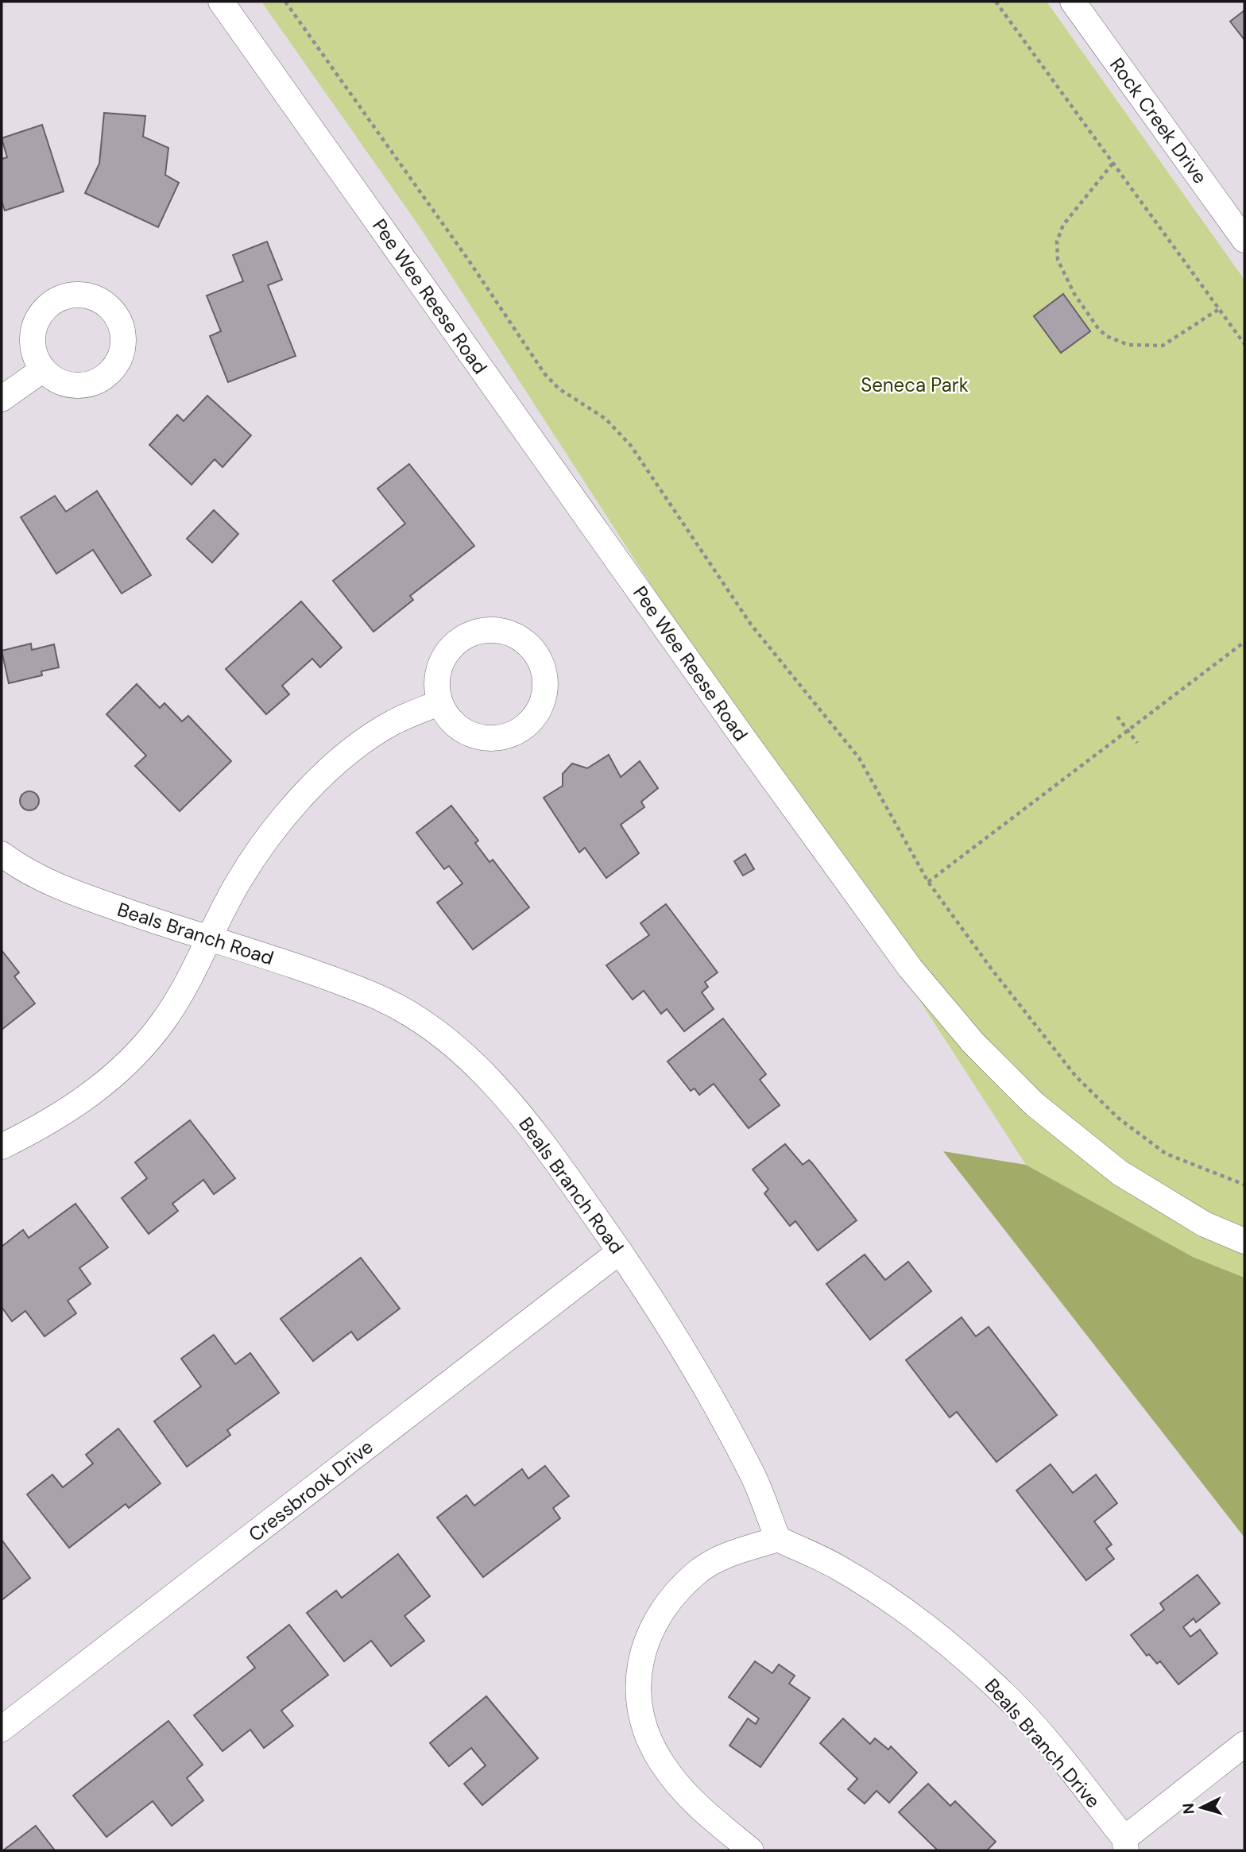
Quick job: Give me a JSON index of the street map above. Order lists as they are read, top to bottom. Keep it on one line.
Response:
{"streets":{"street":["Rock Creek Drive","Pee Wee Reese Road","Beals Branch Road","Cressbrook Drive","Beals Branch Drive"]},"crossings":[["Beals Branch Road","Cressbrook Drive"],["Beals Branch Road","Beals Branch Drive"]],"parks":["Seneca Park"],"north":"left"}
